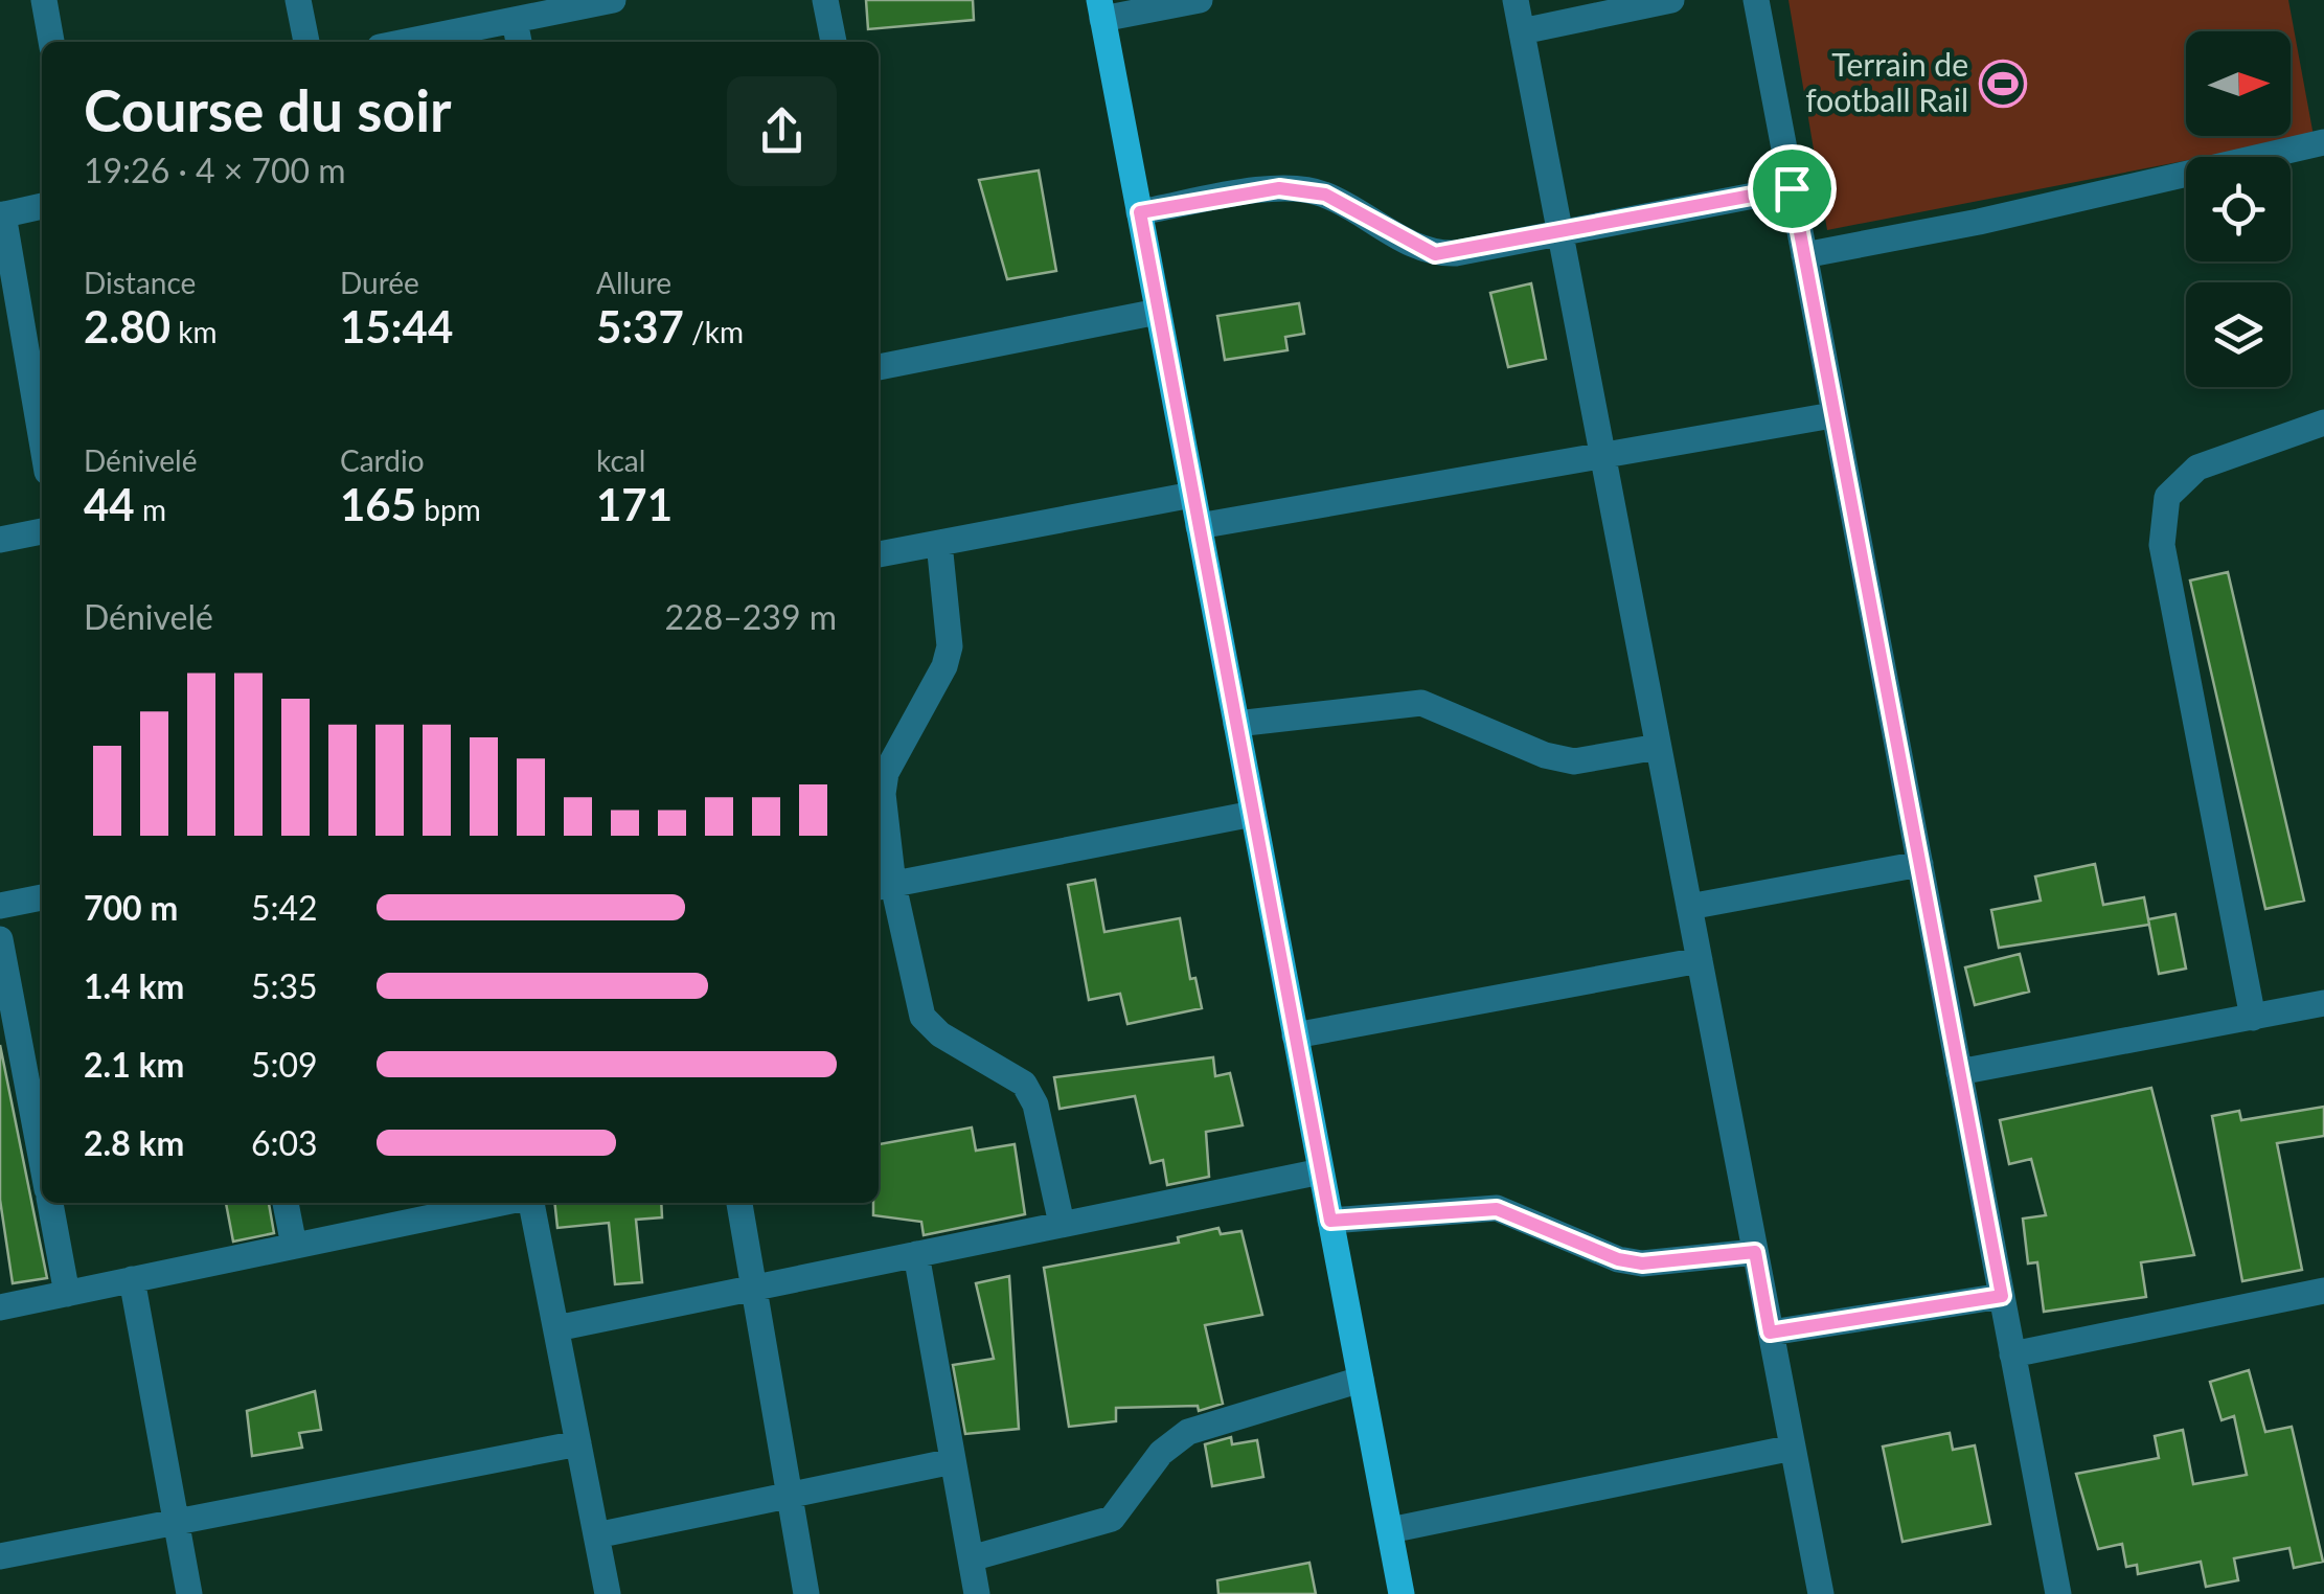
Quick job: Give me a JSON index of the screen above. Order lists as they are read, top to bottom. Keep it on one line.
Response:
{"places":{"sports":["Terrain de football Rail"]},"north":"right","page":{"heading":["Course du soir","19:26 · 4 × 700 m"],"stats":[["Distance","2.80 km"],["Durée","15:44"],["Allure","5:37 /km"],["Dénivelé","44 m"],["Cardio","165 bpm"],["kcal","171"]],"chart":["Dénivelé","228–239 m"],"list":[{"name":"700 m","note":"5:42"},{"name":"1.4 km","note":"5:35"},{"name":"2.1 km","note":"5:09"},{"name":"2.8 km","note":"6:03"}]}}
